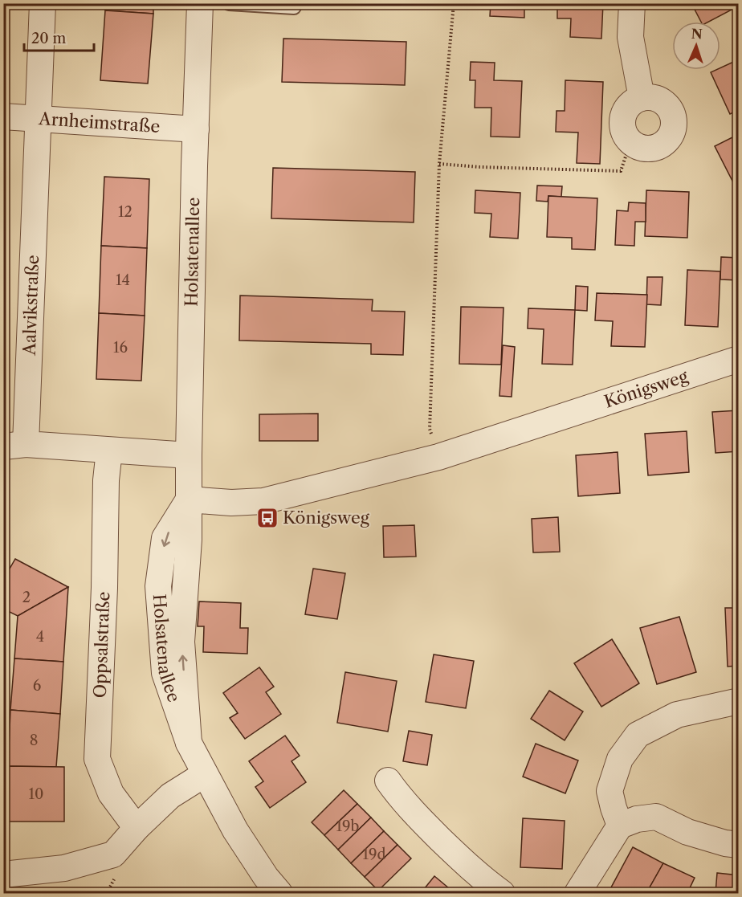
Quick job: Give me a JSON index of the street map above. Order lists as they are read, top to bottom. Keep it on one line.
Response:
{"streets":{"street":["Arnheimstraße","Holsatenallee","Aalvikstraße","Königsweg","Oppsalstraße"]},"crossings":[["Arnheimstraße","Holsatenallee"],["Arnheimstraße","Aalvikstraße"],["Holsatenallee","Aalvikstraße"],["Holsatenallee","Königsweg"],["Aalvikstraße","Oppsalstraße"]],"places":{"bus stop":["Königsweg"]},"house_numbers":["12","14","16","2","4","6","8","10","19b","19d"],"scale_bar":"20 m","north":"top"}
